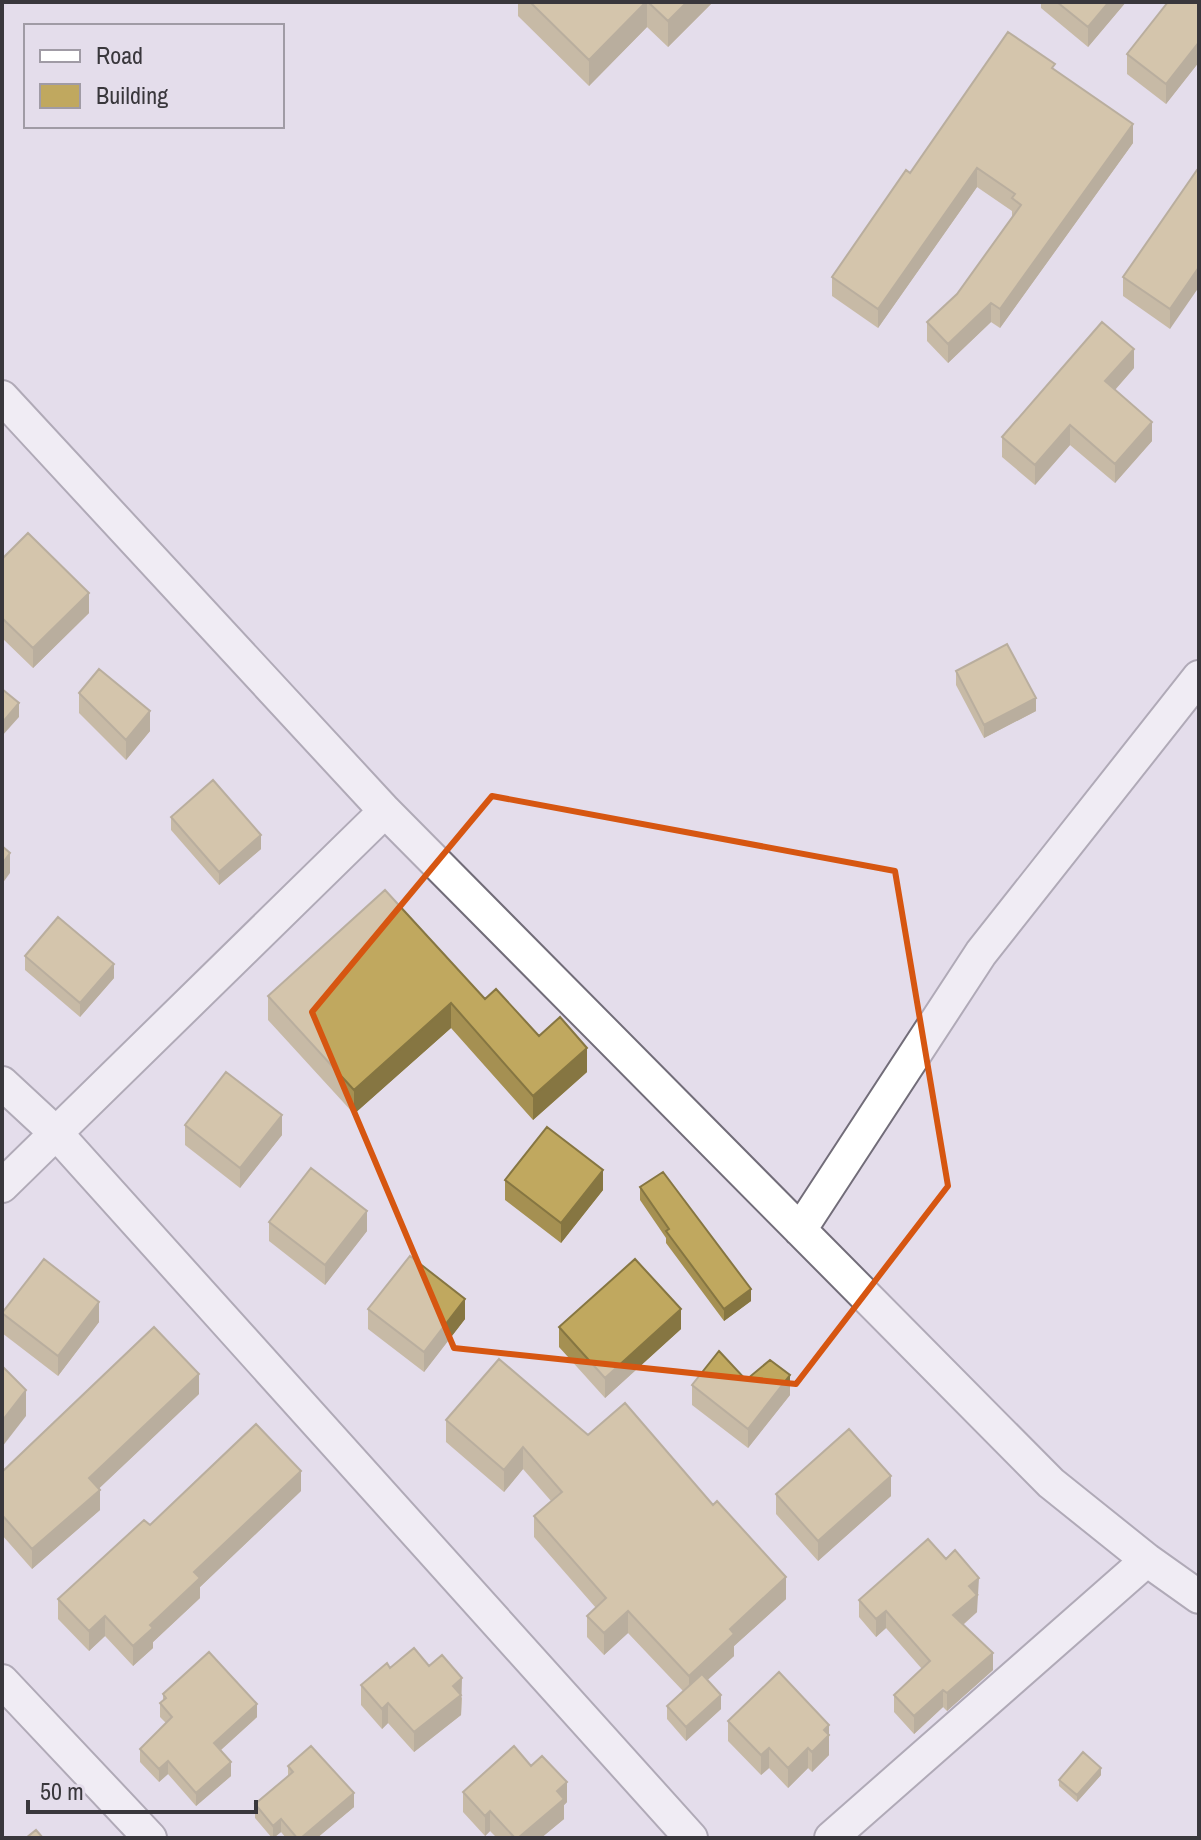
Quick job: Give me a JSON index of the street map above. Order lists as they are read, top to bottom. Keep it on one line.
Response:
{"legend":["Road","Building"],"scale_bar":"50 m"}
